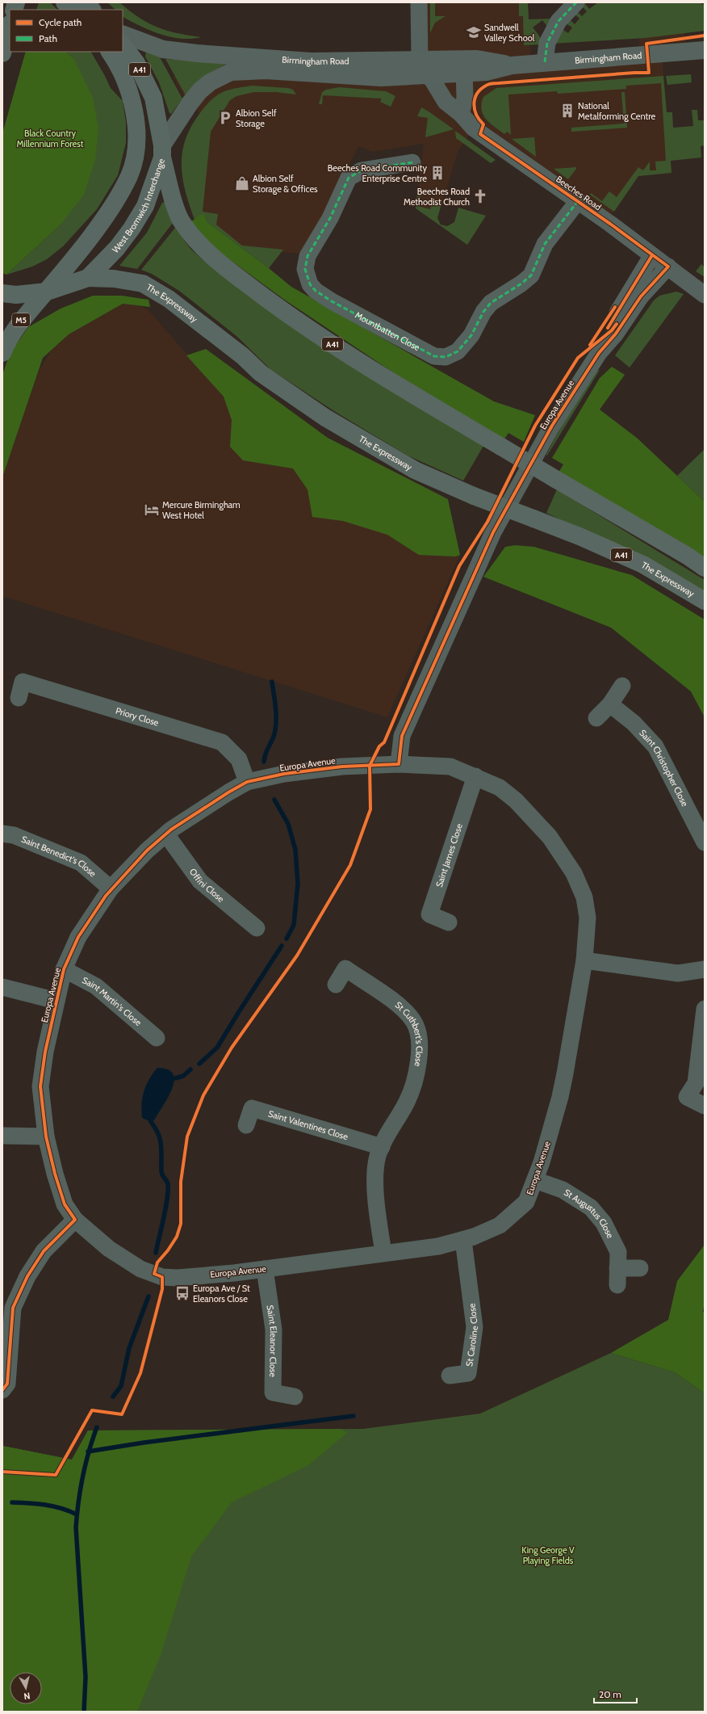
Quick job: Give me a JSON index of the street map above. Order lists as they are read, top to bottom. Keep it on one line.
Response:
{"streets":{"highway":["A41","West Bromwich Interchange","The Expressway","M5"],"street":["Birmingham Road","Beeches Road","Mountbatten Close","Europa Avenue","Priory Close","Saint Christopher Close","Saint James Close","Saint Benedict's Close","Offini Close","Saint Martin's Close","St Cuthbert's Close","Saint Valentines Close","St Augustus Close","St Caroline Close","Saint Eleanor Close"]},"crossings":[["Birmingham Road","A41"],["Birmingham Road","Beeches Road"],["Birmingham Road","West Bromwich Interchange"],["A41","West Bromwich Interchange"],["Beeches Road","Mountbatten Close"],["Beeches Road","Europa Avenue"],["West Bromwich Interchange","The Expressway"],["West Bromwich Interchange","M5"],["Europa Avenue","Priory Close"],["Europa Avenue","Saint James Close"],["Europa Avenue","Saint Benedict's Close"],["Europa Avenue","Offini Close"],["Europa Avenue","Saint Martin's Close"],["Europa Avenue","St Cuthbert's Close"],["Europa Avenue","St Augustus Close"],["Europa Avenue","St Caroline Close"],["Europa Avenue","Saint Eleanor Close"],["St Cuthbert's Close","Saint Valentines Close"]],"parks":["Black Country Millennium Forest","King George V Playing Fields"],"places":{"school or university":["Sandwell Valley School"],"building":["National Metalforming Centre","Beeches Road Community Enterprise Centre"],"parking":["Albion Self Storage"],"shop":["Albion Self Storage & Offices"],"church":["Beeches Road Methodist Church"],"hotel":["Mercure Birmingham West Hotel"],"bus stop":["Europa Ave / St Eleanors Close"]},"legend":["Cycle path","Path"],"scale_bar":"20 m","north":"bottom"}
